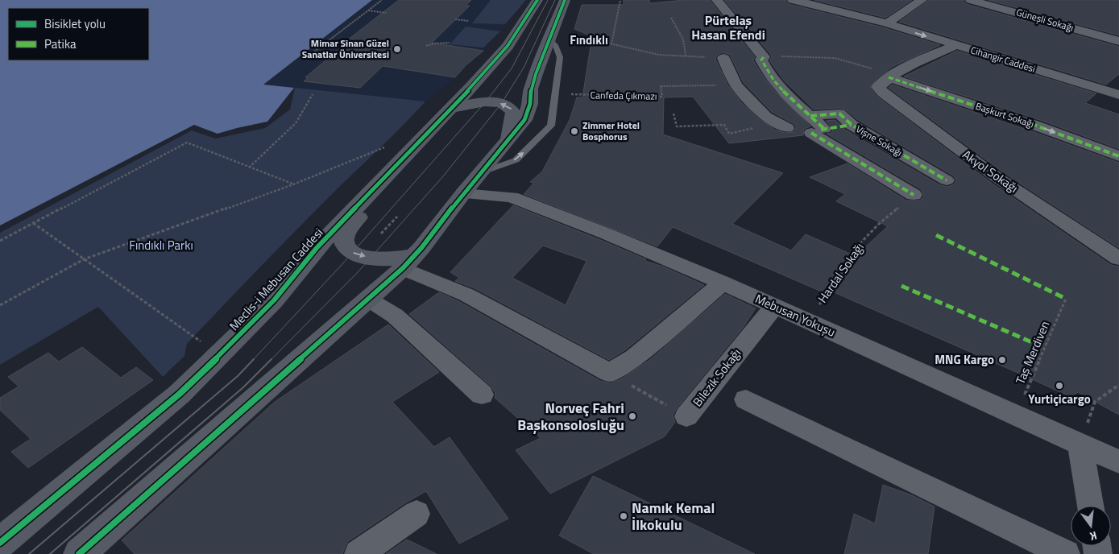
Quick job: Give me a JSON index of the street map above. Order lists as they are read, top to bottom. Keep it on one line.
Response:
{"streets":{"main road":["Meclis-i Mebusan Caddesi"],"street":["Güneşli Sokağı","Cihangir Caddesi","Başkurt Sokağı","Vişne Sokağı","Akyol Sokağı","Mebusan Yokuşu","Bilezik Sokağı"],"path":["Canfeda Çıkmazı","Hardal Sokağı","Taş Merdiven"]},"crossings":[["Başkurt Sokağı","Akyol Sokağı"],["Hardal Sokağı","Mebusan Yokuşu"],["Mebusan Yokuşu","Taş Merdiven"],["Mebusan Yokuşu","Bilezik Sokağı"]],"one_way":["Başkurt Sokağı"],"districts":["Pürtelaş Hasan Efendi","Fındıklı"],"parks":["Fındıklı Parkı"],"places":["Mimar Sinan Güzel Sanatlar Üniversitesi","Zimmer Hotel Bosphorus","MNG Kargo","Yurtiçicargo","Norveç Fahri Başkonsolosluğu","Namık Kemal İlkokulu"],"legend":["Bisiklet yolu","Patika"],"north":"bottom"}
